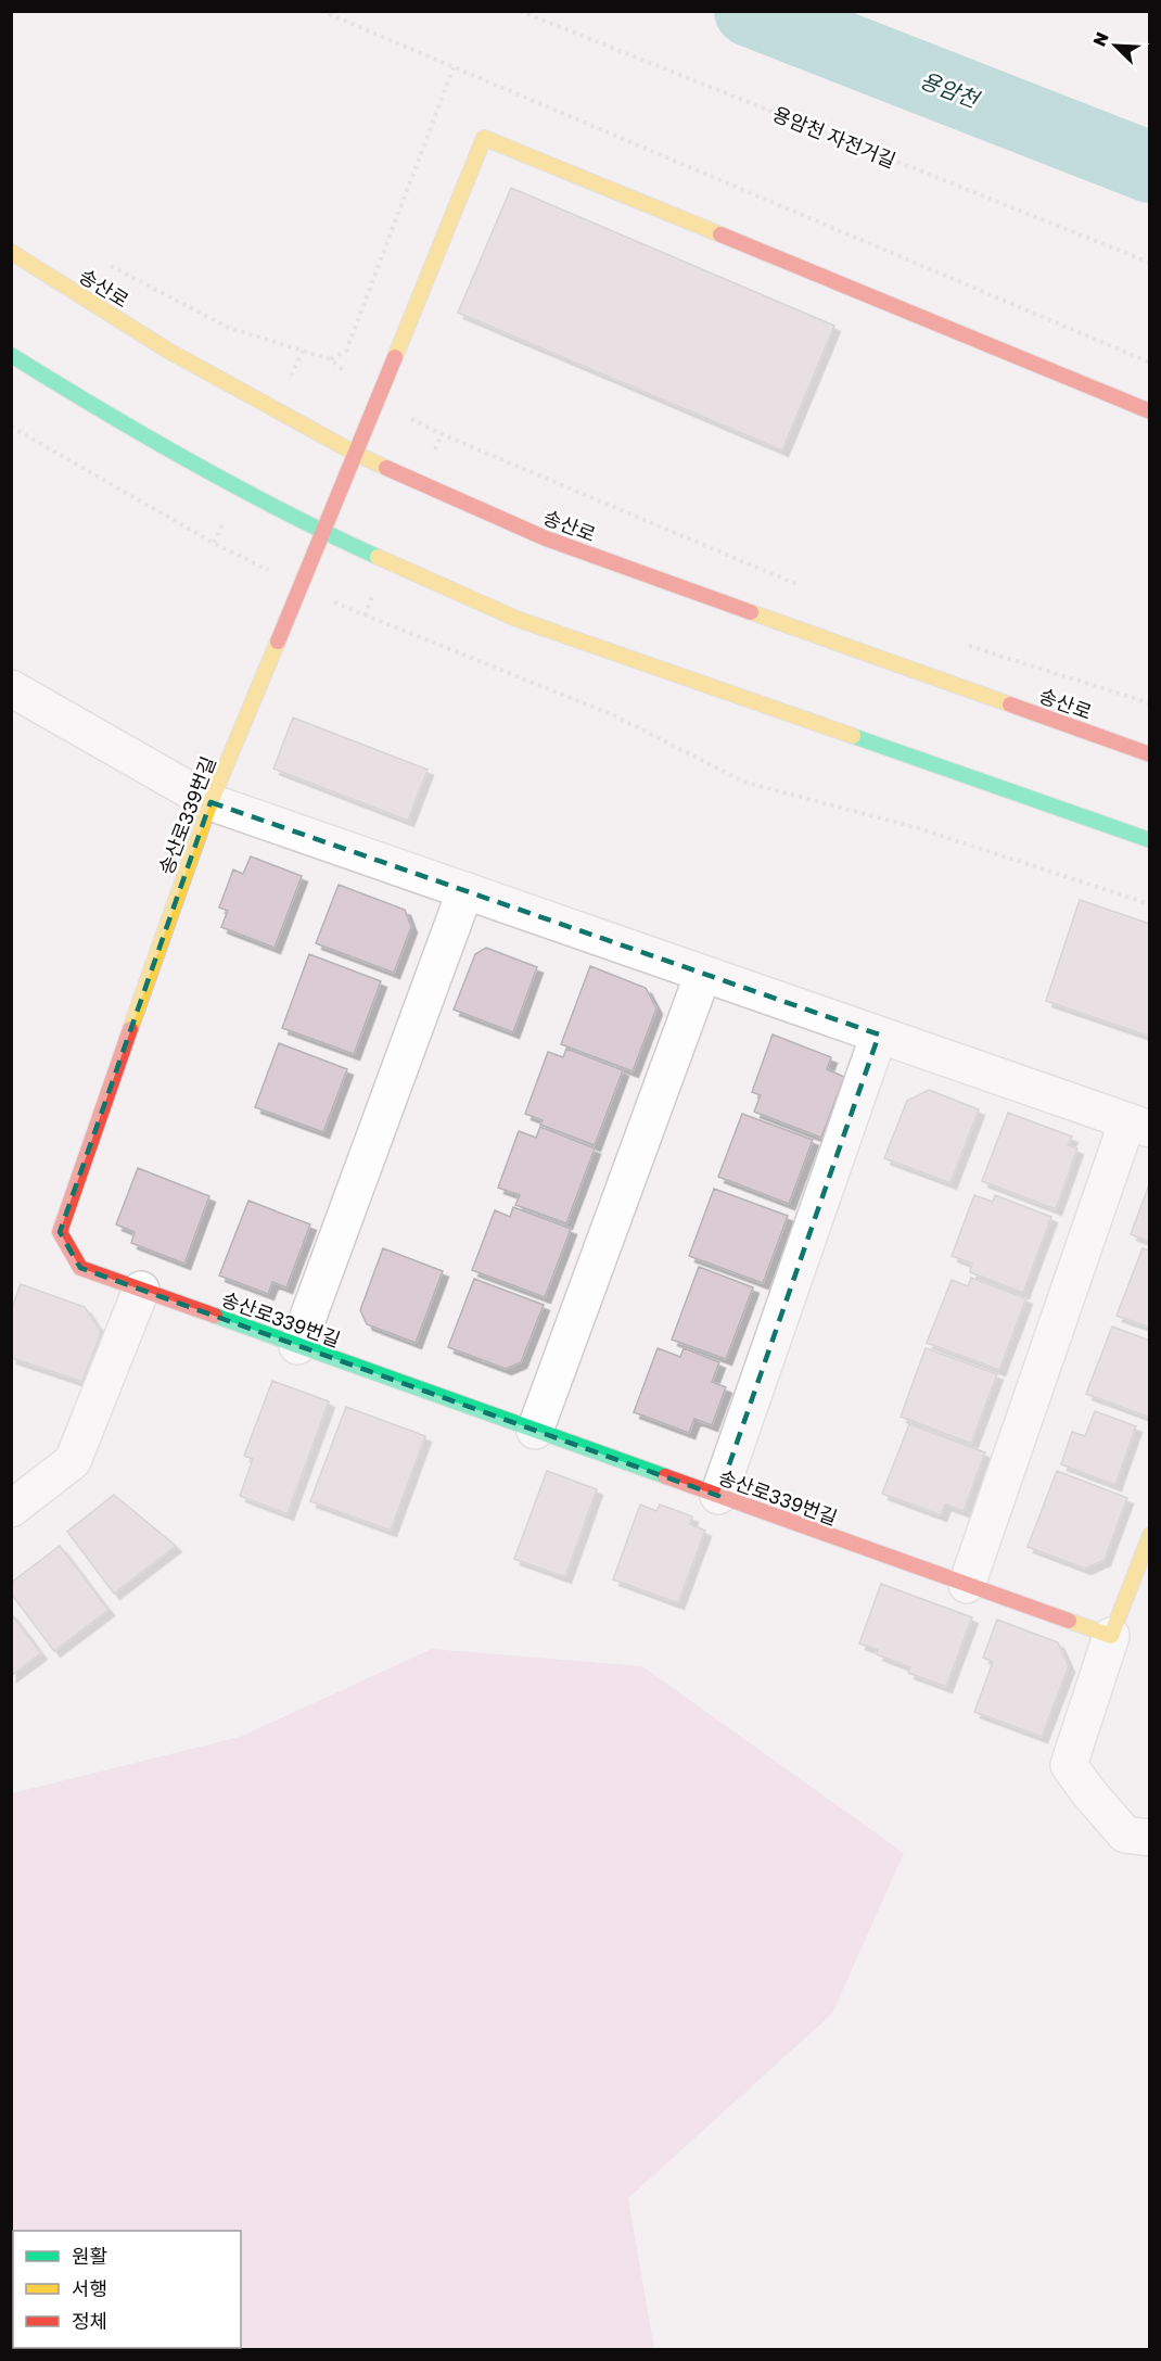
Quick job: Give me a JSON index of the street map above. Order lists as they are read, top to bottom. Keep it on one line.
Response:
{"streets":{"street":["송산로","송산로339번길"],"path":["용암천 자전거길"]},"crossings":[["송산로","송산로339번길"]],"water":["용암천"],"legend":["원활","서행","정체"],"north":"top left"}
